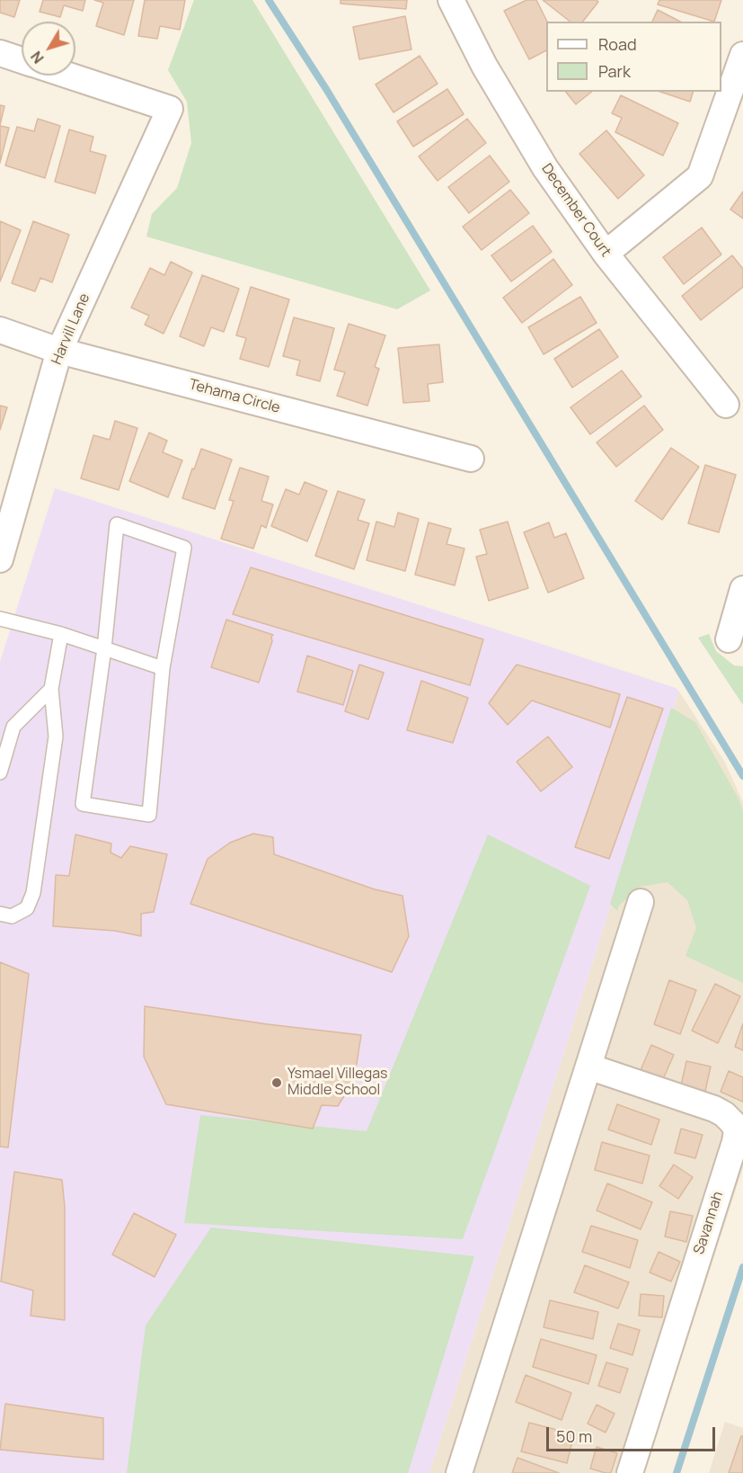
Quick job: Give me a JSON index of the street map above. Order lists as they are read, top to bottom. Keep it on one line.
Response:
{"streets":{"street":["December Court","Harvill Lane","Tehama Circle","Savannah"]},"crossings":[["Harvill Lane","Tehama Circle"]],"places":["Ysmael Villegas Middle School"],"legend":["Road","Park"],"scale_bar":"50 m","north":"bottom left"}
